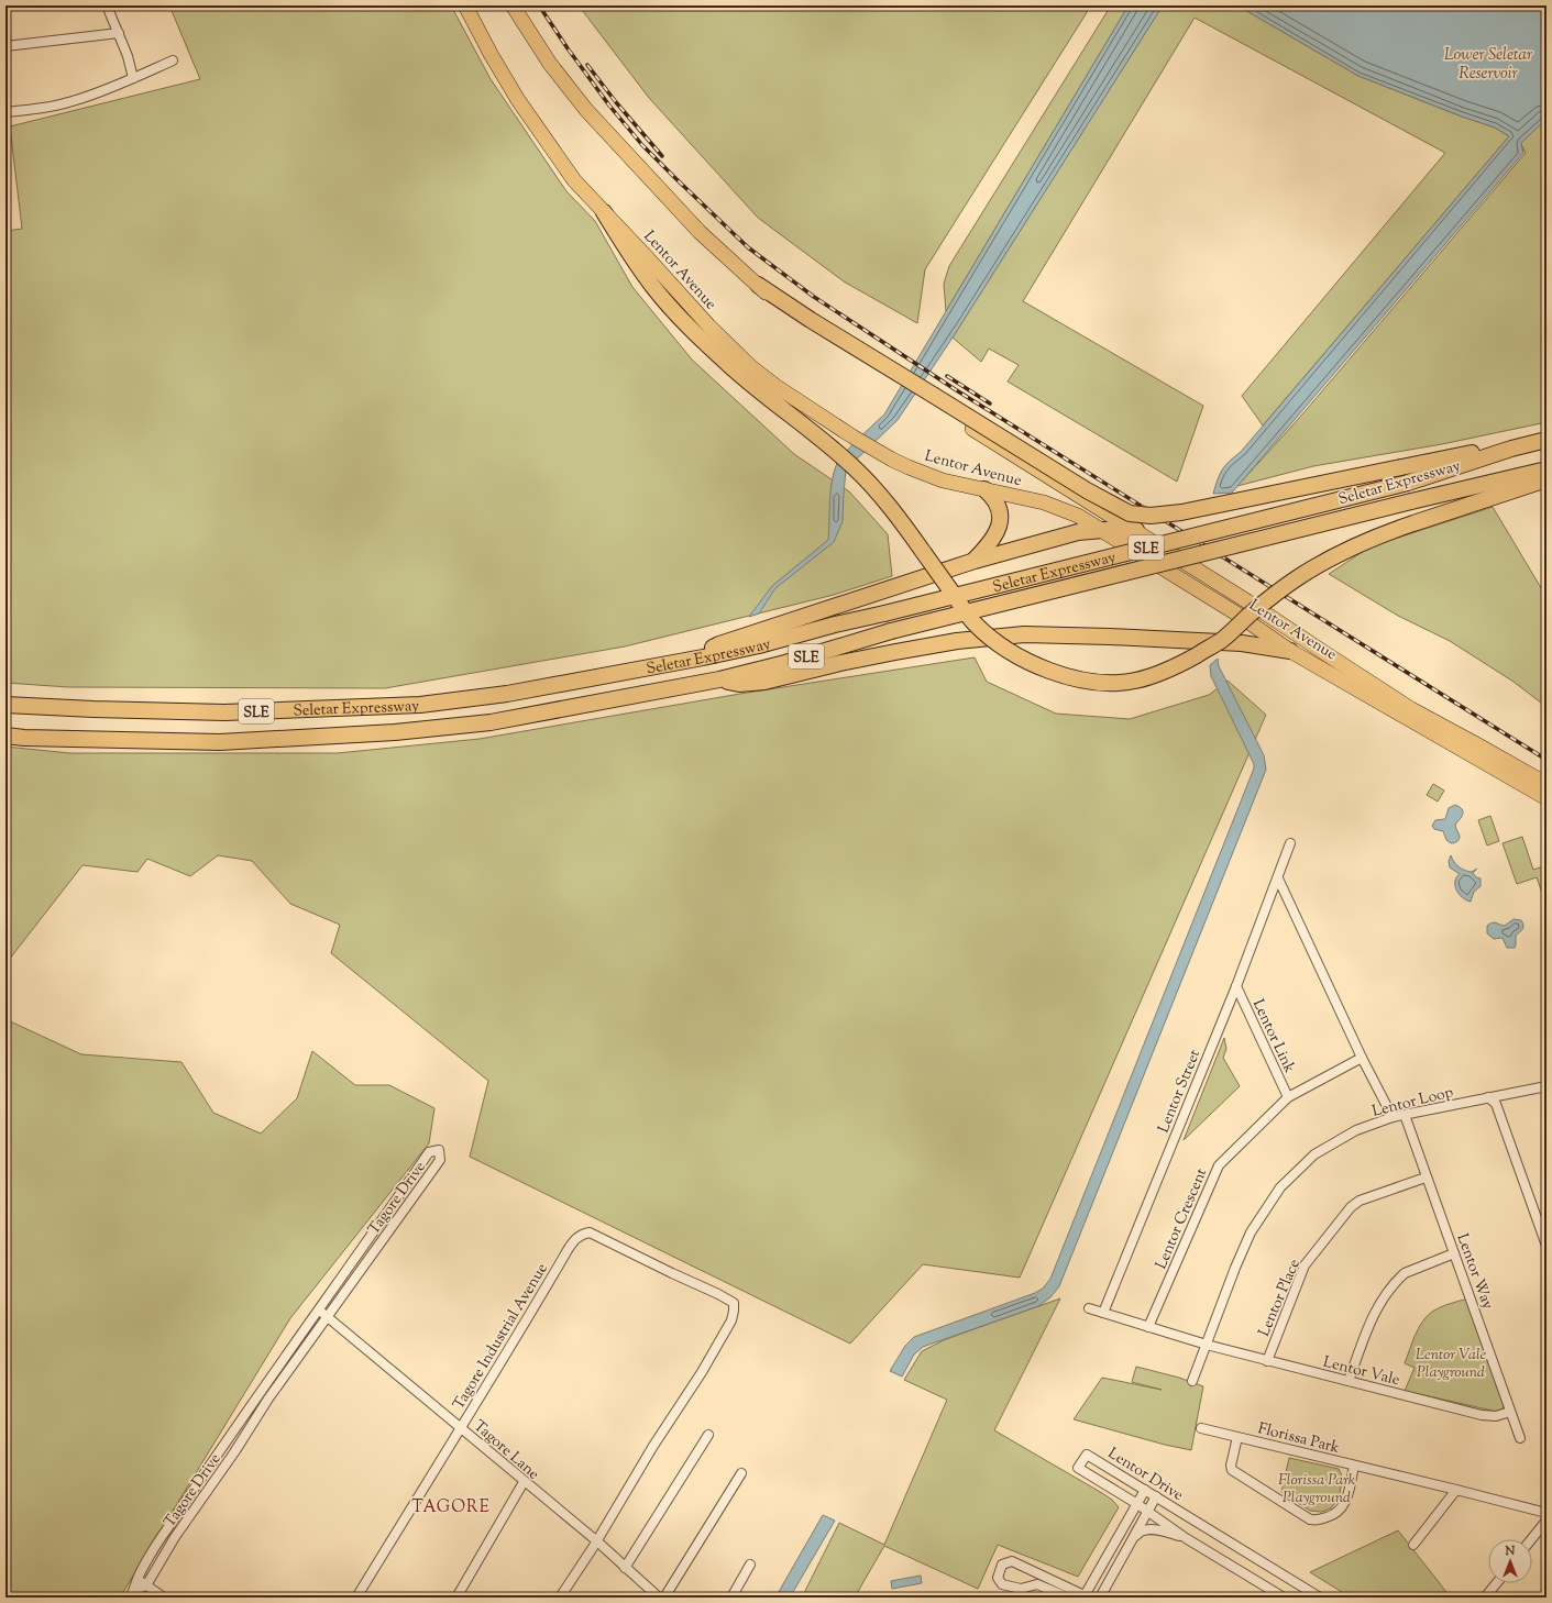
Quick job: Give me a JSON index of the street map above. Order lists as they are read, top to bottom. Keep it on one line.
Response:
{"streets":{"highway":["Seletar Expressway","SLE"],"main road":["Lentor Avenue"],"street":["Lentor Link","Lentor Street","Lentor Loop","Tagore Drive","Lentor Crescent","Lentor Way","Lentor Place","Tagore Industrial Avenue","Lentor Vale","Florissa Park","Tagore Lane","Lentor Drive"]},"crossings":[["Lentor Link","Lentor Street"],["Lentor Link","Lentor Crescent"],["Lentor Loop","Lentor Way"],["Lentor Loop","Lentor Vale"],["Tagore Drive","Tagore Lane"],["Lentor Way","Lentor Place"],["Lentor Way","Lentor Vale"],["Lentor Place","Lentor Vale"],["Tagore Industrial Avenue","Tagore Lane"]],"districts":["TAGORE"],"water":["Lower Seletar Reservoir"],"parks":["Lentor Vale Playground","Florissa Park Playground"],"north":"top"}
